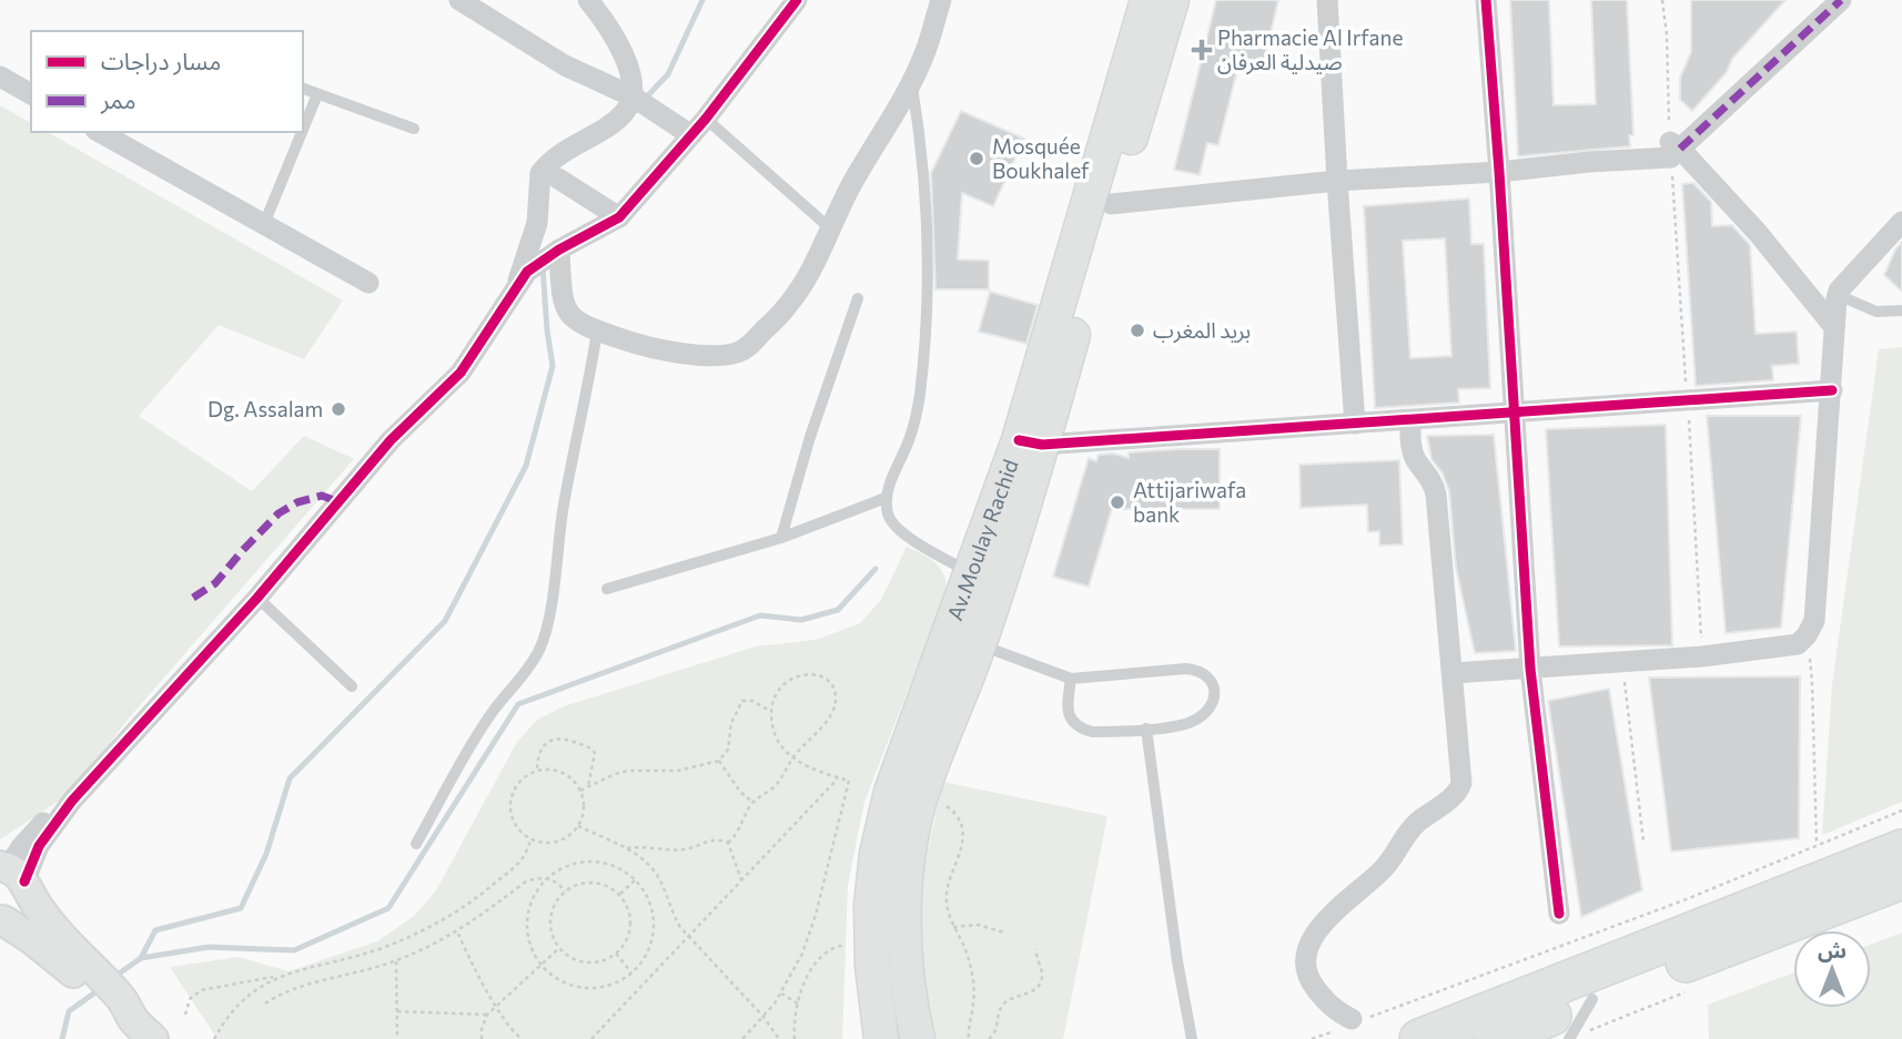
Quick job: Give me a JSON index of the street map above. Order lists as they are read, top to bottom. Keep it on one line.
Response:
{"streets":{"main road":["Av.Moulay Rachid"]},"places":{"health":["Pharmacie Al Irfane صيدلية العرفان"],"other":["Mosquée Boukhalef","بريد المغرب","Dg. Assalam","Attijariwafa bank"]},"legend":["مسار دراجات","ممر"],"north":"top"}
